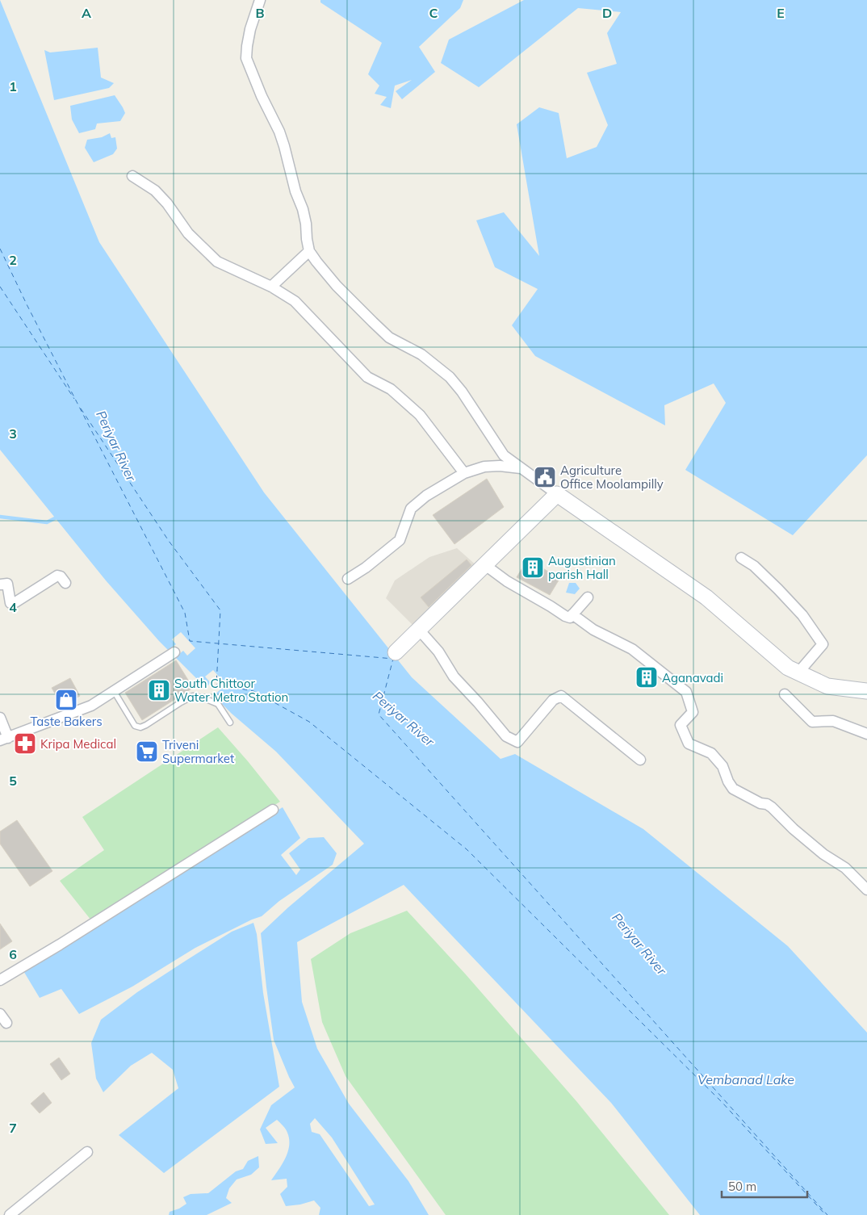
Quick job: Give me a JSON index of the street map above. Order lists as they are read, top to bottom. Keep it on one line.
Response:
{"water":["Periyar River","Vembanad Lake"],"places":{"public building":["Agriculture Office Moolampilly"],"building":["Augustinian parish Hall","Aganavadi","South Chittoor Water Metro Station"],"shop":["Taste Bakers"],"pharmacy":["Kripa Medical"],"supermarket":["Triveni Supermarket"]},"scale_bar":"50 m","grid":{"columns":["A","B","C","D","E"],"rows":["1","2","3","4","5","6","7"]}}
